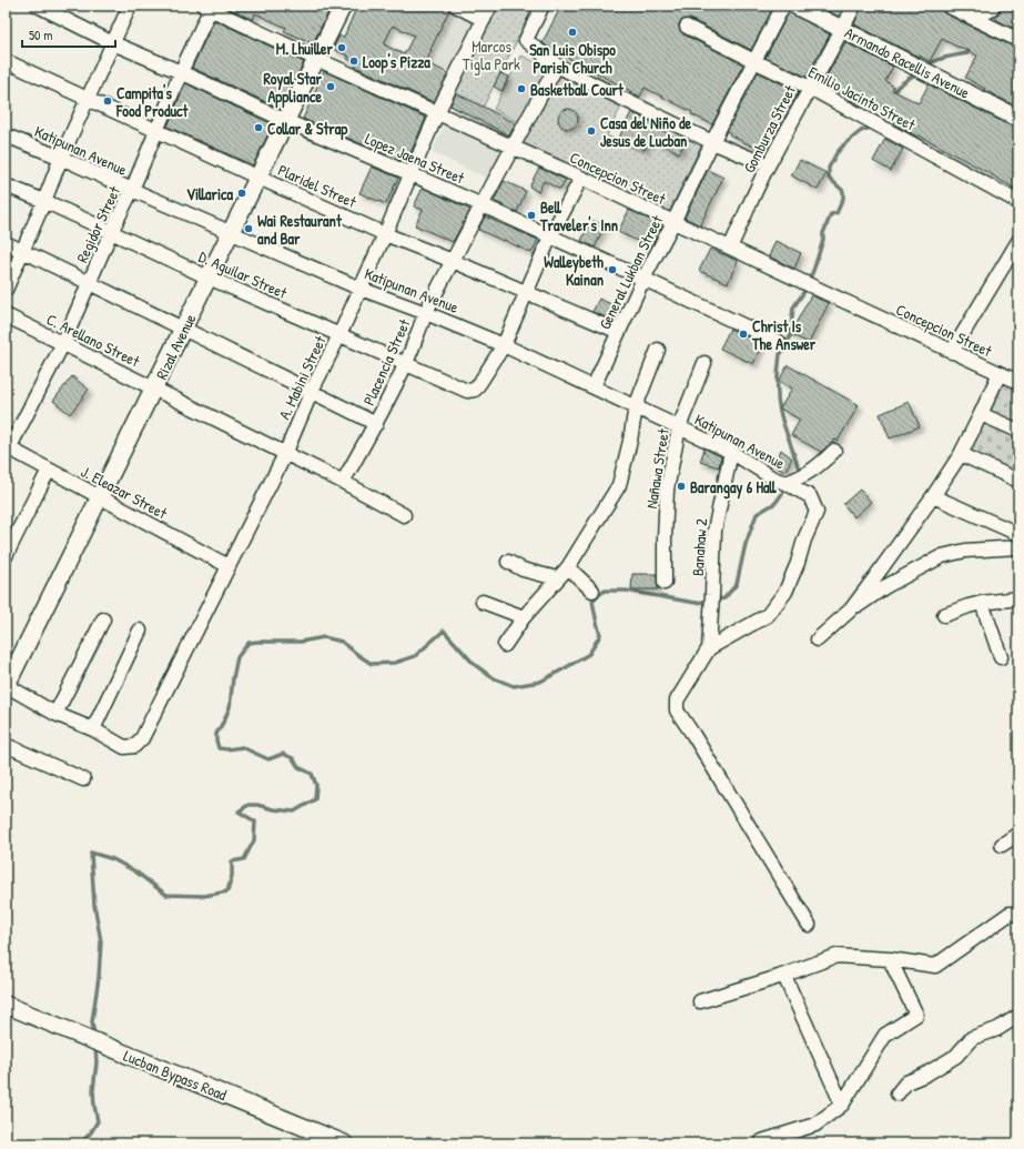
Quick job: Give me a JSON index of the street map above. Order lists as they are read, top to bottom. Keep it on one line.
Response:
{"streets":{"main road":["Armando Racellis Avenue","Rizal Avenue","Lucban Bypass Road"],"street":["Emilio Jacinto Street","Gomburza Street","Katipunan Avenue","Lopez Jaena Street","Concepcion Street","Plaridel Street","Regidor Street","General Lukban Street","D. Aguilar Street","C. Arellano Street","Placencia Street","A. Mabini Street","Nañawa Street","J. Eleazar Street","Banahaw 2"]},"crossings":[["Armando Racellis Avenue","Gomburza Street"],["Emilio Jacinto Street","Gomburza Street"],["Emilio Jacinto Street","General Lukban Street"],["Gomburza Street","Concepcion Street"],["Katipunan Avenue","Regidor Street"],["Katipunan Avenue","General Lukban Street"],["Katipunan Avenue","D. Aguilar Street"],["Katipunan Avenue","Rizal Avenue"],["Katipunan Avenue","Placencia Street"],["Katipunan Avenue","A. Mabini Street"],["Katipunan Avenue","Nañawa Street"],["Katipunan Avenue","Banahaw 2"],["Lopez Jaena Street","Regidor Street"],["Lopez Jaena Street","General Lukban Street"],["Lopez Jaena Street","Rizal Avenue"],["Lopez Jaena Street","Placencia Street"],["Lopez Jaena Street","A. Mabini Street"],["Concepcion Street","Regidor Street"],["Concepcion Street","General Lukban Street"],["Concepcion Street","Rizal Avenue"],["Concepcion Street","Placencia Street"],["Concepcion Street","A. Mabini Street"],["Plaridel Street","Regidor Street"],["Plaridel Street","General Lukban Street"],["Plaridel Street","Rizal Avenue"],["Plaridel Street","Placencia Street"],["Plaridel Street","A. Mabini Street"],["Regidor Street","D. Aguilar Street"],["Regidor Street","C. Arellano Street"],["Regidor Street","J. Eleazar Street"],["D. Aguilar Street","Rizal Avenue"],["D. Aguilar Street","Placencia Street"],["D. Aguilar Street","A. Mabini Street"],["C. Arellano Street","Rizal Avenue"],["C. Arellano Street","Placencia Street"],["C. Arellano Street","A. Mabini Street"],["Rizal Avenue","J. Eleazar Street"],["A. Mabini Street","J. Eleazar Street"]],"parks":["Marcos Tigla Park"],"places":["San Luis Obispo Parish Church","M. Lhuiller","Loop's Pizza","Royal Star Appliance","Basketball Court","Campita's Food Product","Collar & Strap","Casa del Niño de Jesus de Lucban","Villarica","Bell Traveler's Inn","Wai Restaurant and Bar","Walleybeth Kainan","Christ Is The Answer","Barangay 6 Hall"],"scale_bar":"50 m"}
